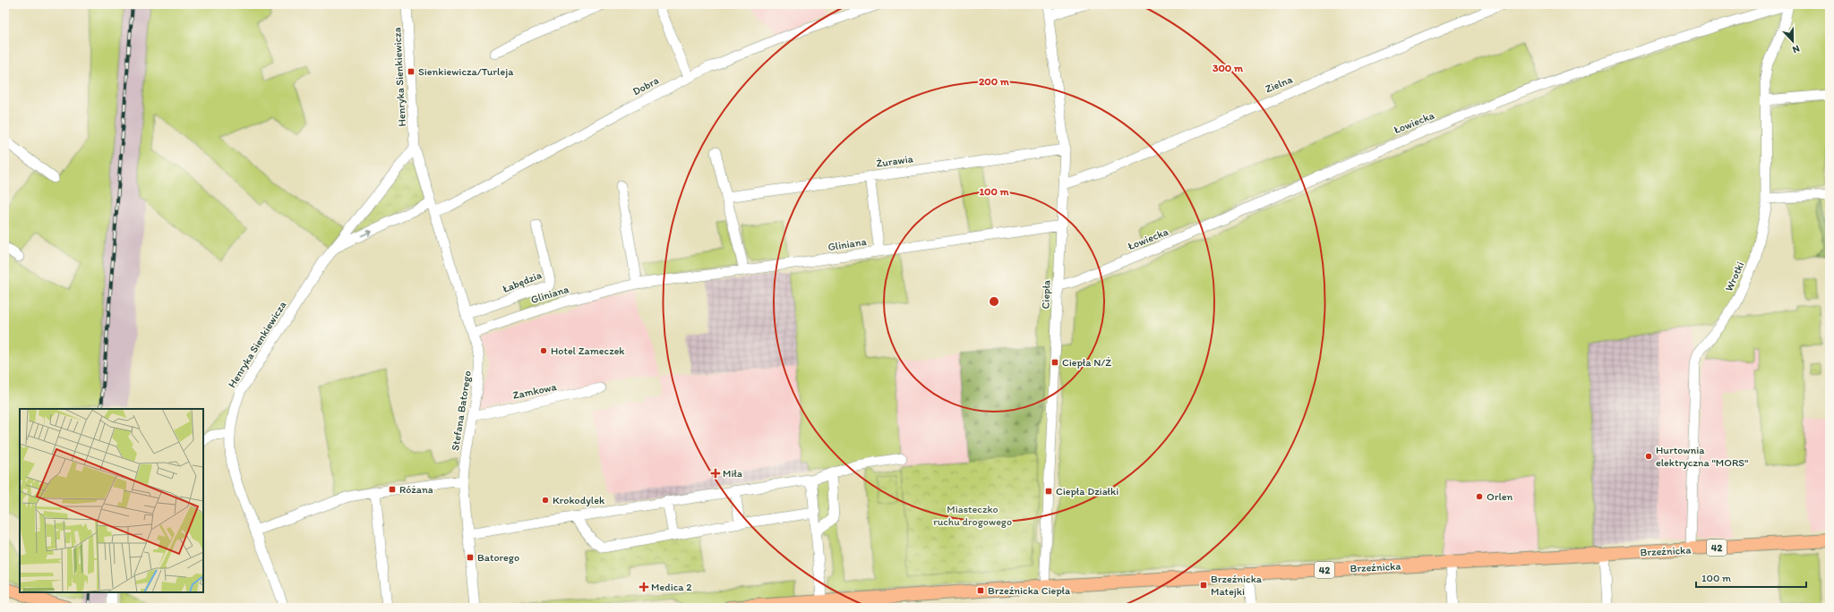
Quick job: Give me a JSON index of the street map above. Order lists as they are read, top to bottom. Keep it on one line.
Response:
{"streets":{"main road":["42","Brzeźnicka"],"street":["Henryka Sienkiewicza","Zielna","Dobra","Łowiecka","Żurawia","Gliniana","Wrotki","Łabędzia","Ciepła","Zamkowa","Stefana Batorego"]},"crossings":[["Henryka Sienkiewicza","Dobra"],["Henryka Sienkiewicza","Stefana Batorego"],["Zielna","Ciepła"],["Dobra","Stefana Batorego"],["Łowiecka","Wrotki"],["Łowiecka","Ciepła"],["Żurawia","Ciepła"],["Gliniana","Ciepła"],["Gliniana","Stefana Batorego"],["Wrotki","Brzeźnicka"],["Łabędzia","Stefana Batorego"],["Ciepła","Brzeźnicka"],["Zamkowa","Stefana Batorego"]],"parks":["Miasteczko ruchu drogowego"],"places":{"transit":["Sienkiewicza/Turleja","Ciepła N/Ż","Różana","Ciepła Działki","Batorego","Brzeźnicka Matejki","Brzeźnicka Ciepła"],"other":["Hotel Zameczek","Hurtownia elektryczna \"MORS\"","Orlen","Krokodylek"],"health":["Miła","Medica 2"]},"scale_bar":"100 m","north":"bottom","rings":["300 m","200 m","100 m"]}
